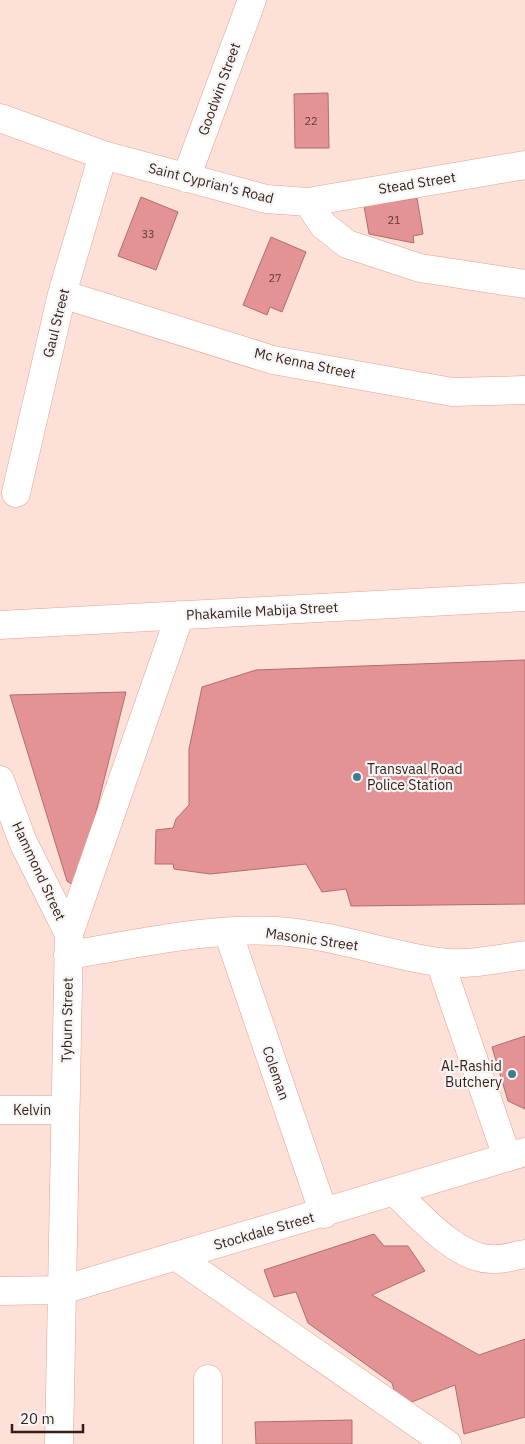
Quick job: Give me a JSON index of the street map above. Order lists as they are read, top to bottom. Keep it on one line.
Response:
{"streets":{"street":["Goodwin Street","Saint Cyprian's Road","Stead Street","Gaul Street","Mc Kenna Street","Phakamile Mabija Street","Hammond Street","Masonic Street","Tyburn Street","Coleman","Kelvin","Stockdale Street"]},"crossings":[["Goodwin Street","Saint Cyprian's Road"],["Saint Cyprian's Road","Stead Street"],["Saint Cyprian's Road","Gaul Street"],["Gaul Street","Mc Kenna Street"],["Phakamile Mabija Street","Tyburn Street"],["Hammond Street","Masonic Street"],["Hammond Street","Tyburn Street"],["Masonic Street","Tyburn Street"],["Masonic Street","Coleman"],["Tyburn Street","Kelvin"],["Tyburn Street","Stockdale Street"],["Coleman","Stockdale Street"]],"places":["Transvaal Road Police Station","Al-Rashid Butchery"],"house_numbers":["22","21","33","27"],"scale_bar":"20 m"}
